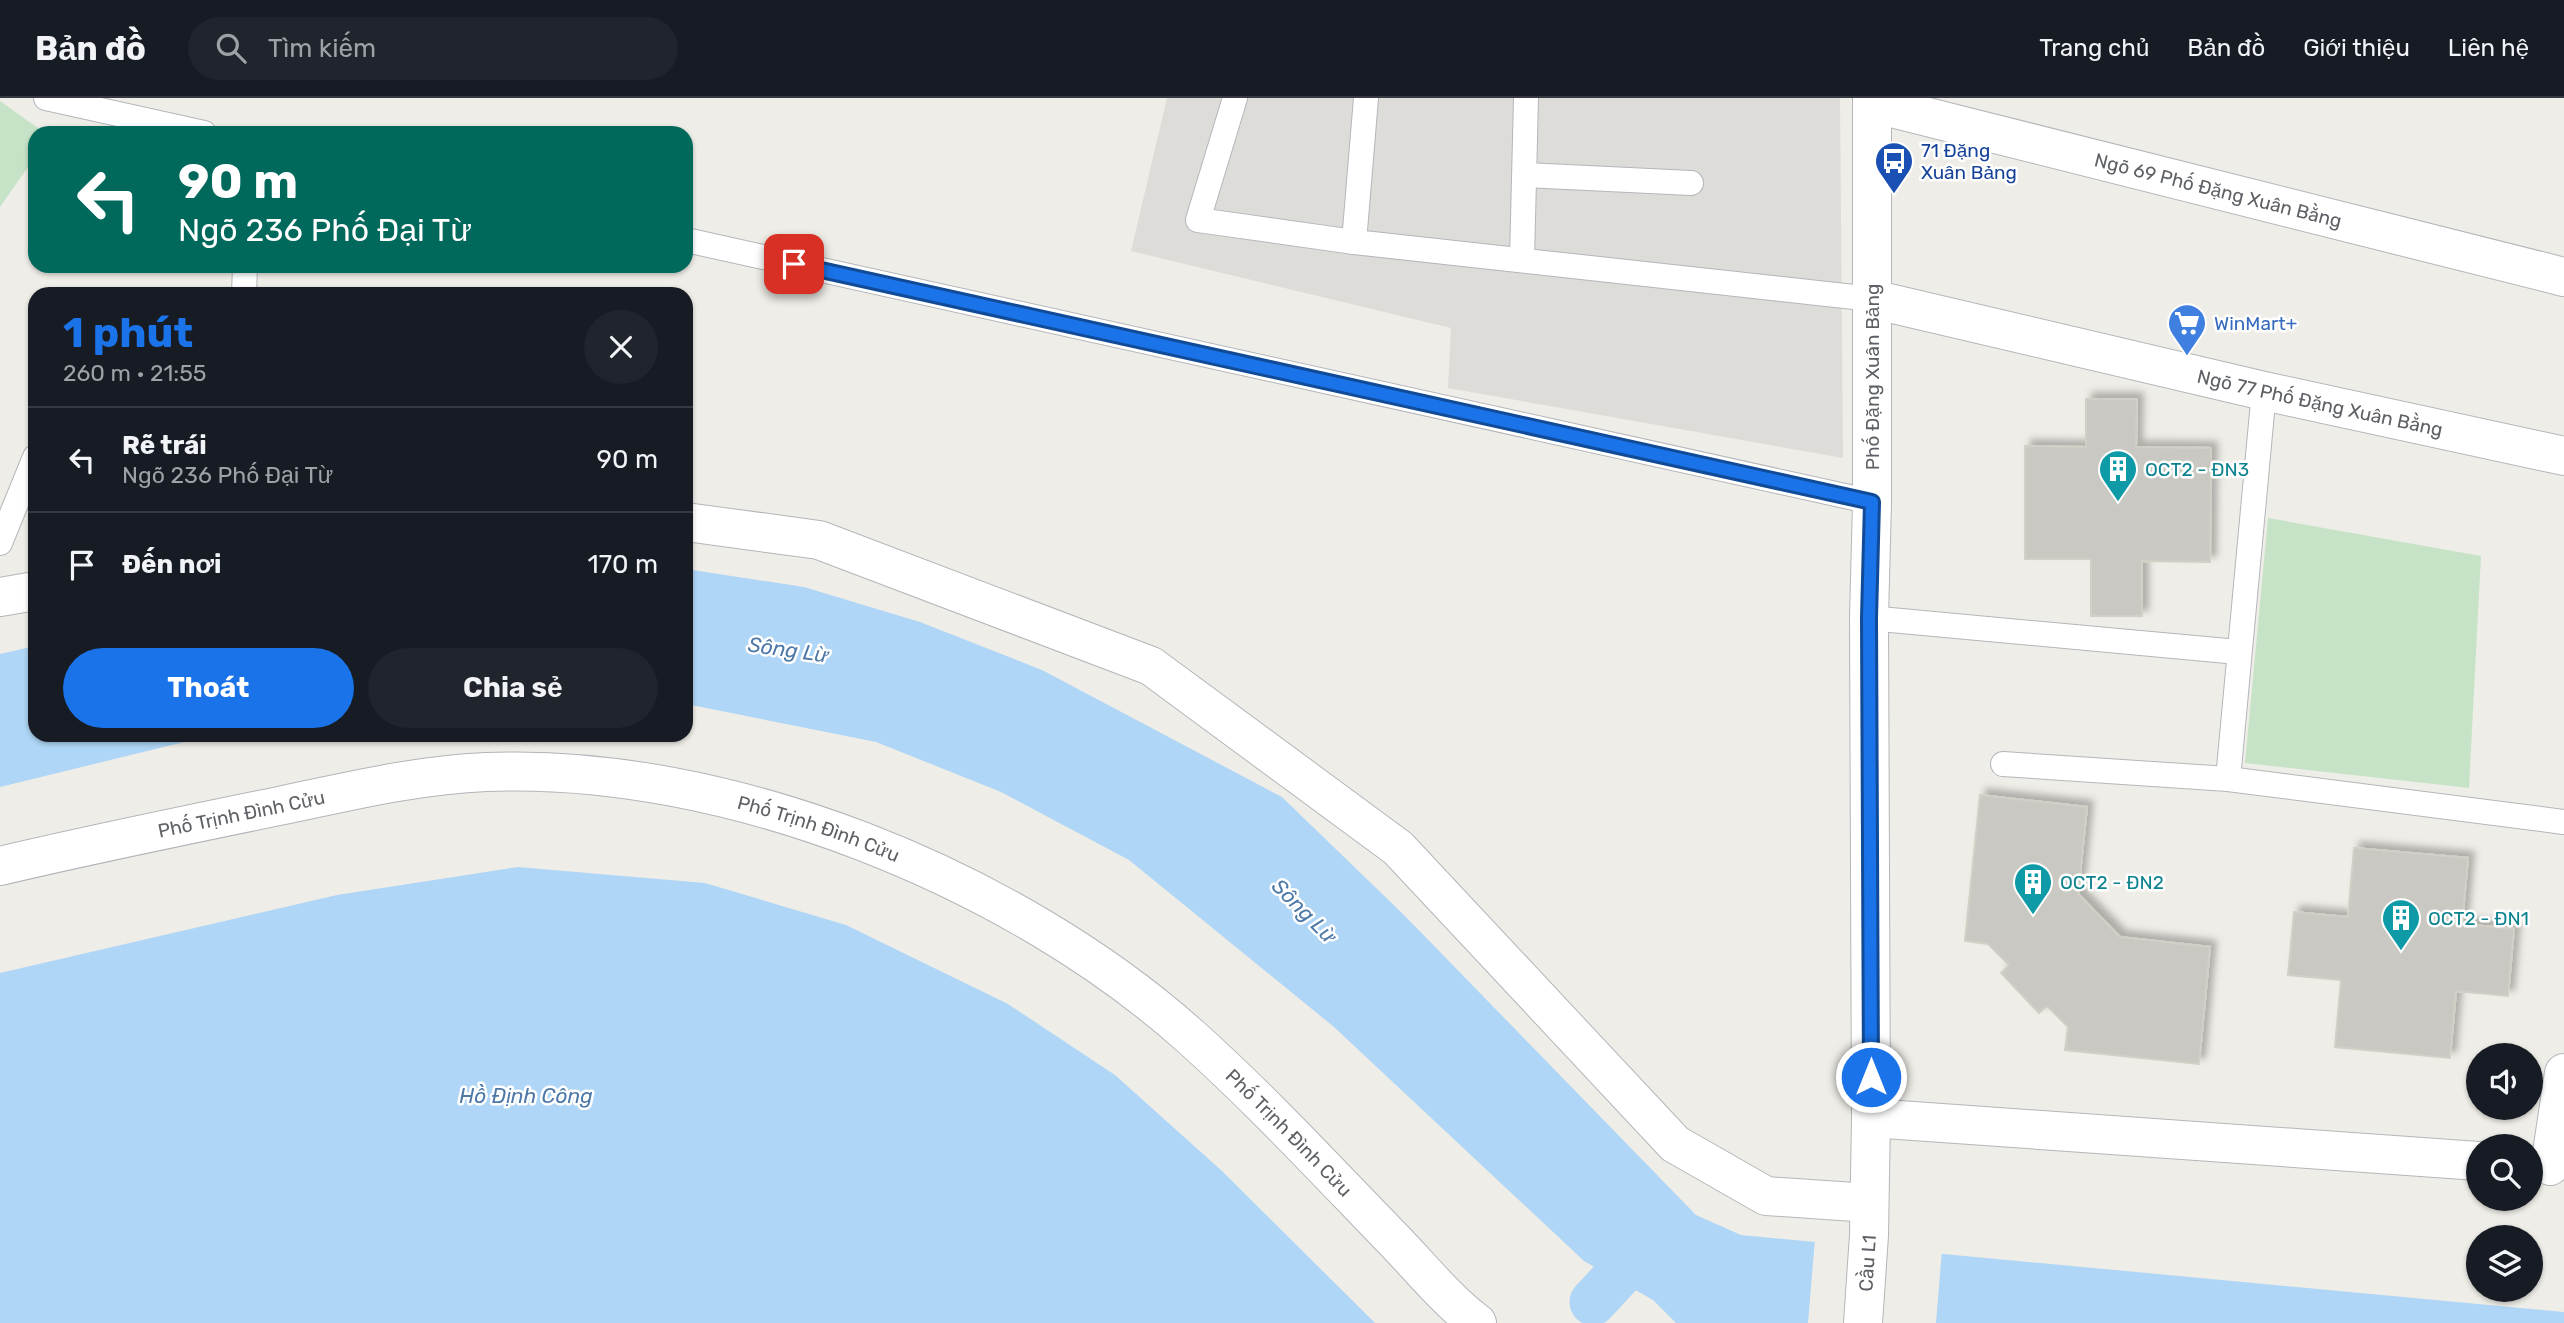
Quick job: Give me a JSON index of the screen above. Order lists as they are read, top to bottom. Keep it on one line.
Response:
{"streets":{"street":["Ngõ 69 Phố Đặng Xuân Bằng","Phố Đặng Xuân Bảng","Ngõ 77 Phố Đặng Xuân Bằng","Phố Trịnh Đình Cửu","Cầu L1"]},"crossings":[["Ngõ 69 Phố Đặng Xuân Bằng","Phố Đặng Xuân Bảng"],["Phố Đặng Xuân Bảng","Ngõ 77 Phố Đặng Xuân Bằng"],["Phố Đặng Xuân Bảng","Cầu L1"]],"water":["Sông Lừ","Hồ Định Công"],"places":{"bus stop":["71 Đặng Xuân Bảng"],"supermarket":["WinMart+"],"building":["OCT2 - ĐN3","OCT2 - ĐN2","OCT2 - ĐN1"]},"page":{"header":"Bản đồ","search":"Tìm kiếm","nav":["Trang chủ","Bản đồ","Giới thiệu","Liên hệ"],"turn":["90 m","Ngõ 236 Phố Đại Từ"],"heading":["1 phút","260 m · 21:55"],"list":[{"name":"Rẽ trái","note":"Ngõ 236 Phố Đại Từ","value":"90 m"},{"name":"Đến nơi","value":"170 m"}],"buttons":["Thoát","Chia sẻ"]}}
